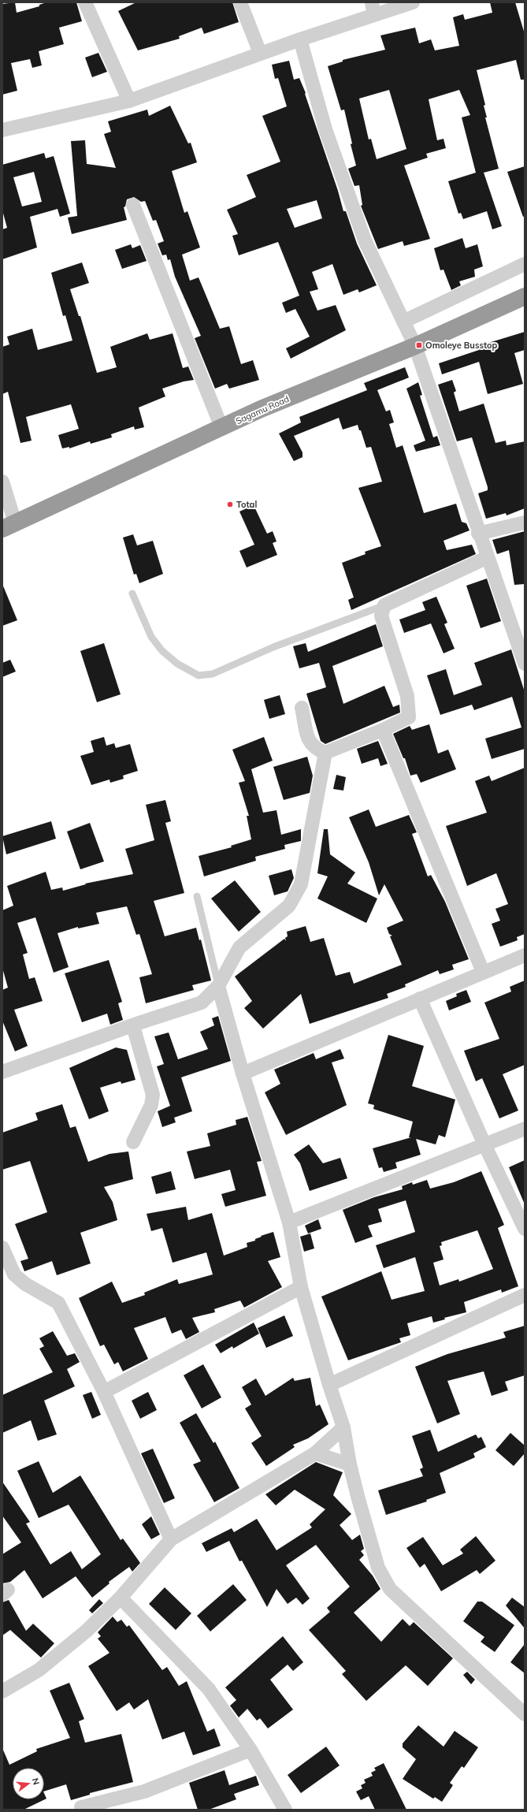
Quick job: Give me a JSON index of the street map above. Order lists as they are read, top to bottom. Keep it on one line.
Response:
{"streets":{"highway":["Sagamu Road"]},"places":{"transit":["Omoleye Busstop"],"other":["Total"]},"north":"right"}
